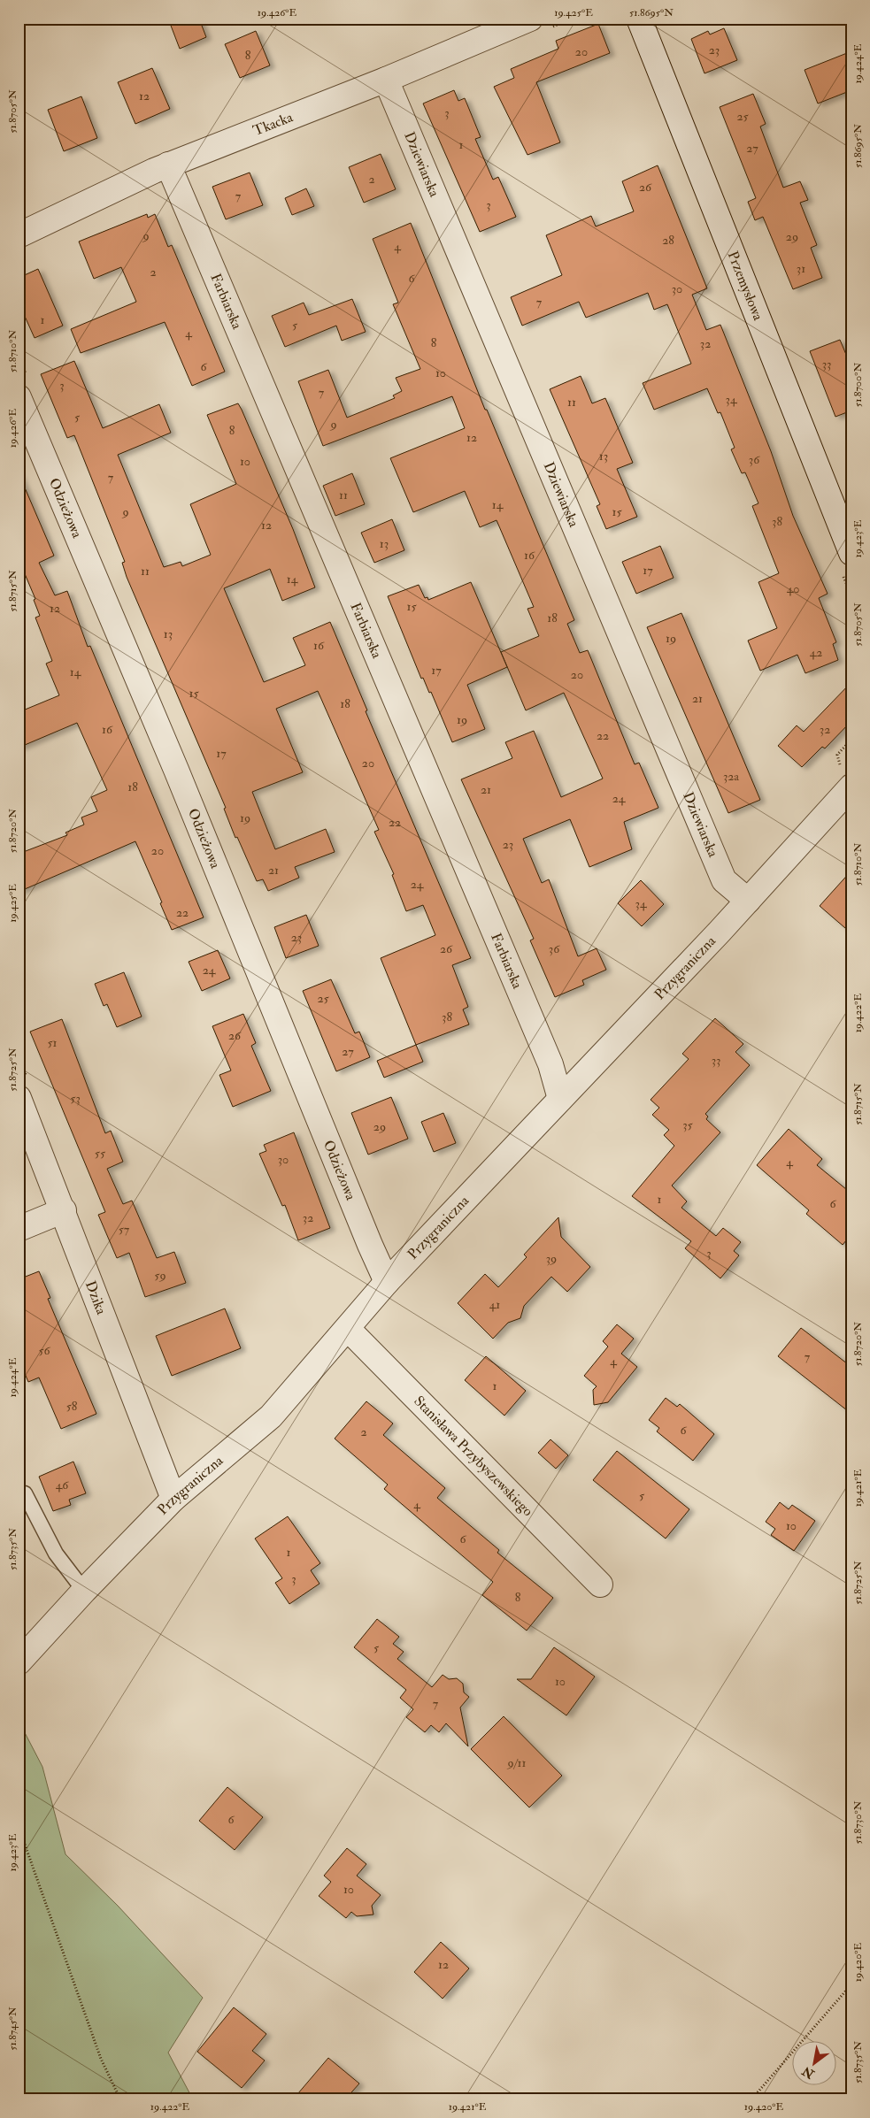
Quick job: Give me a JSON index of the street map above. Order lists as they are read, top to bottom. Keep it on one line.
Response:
{"streets":{"street":["Tkacka","Dziewiarska","Przemysłowa","Farbiarska","Odzieżowa","Przygraniczna","Dzika","Stanisława Przybyszewskiego"]},"crossings":[["Tkacka","Dziewiarska"],["Tkacka","Farbiarska"],["Dziewiarska","Przygraniczna"],["Farbiarska","Przygraniczna"],["Odzieżowa","Przygraniczna"],["Przygraniczna","Dzika"],["Przygraniczna","Stanisława Przybyszewskiego"]],"house_numbers":["23","20","8","12","3","25","1","27","2","26","7","3","9","29","28","4","31","2","6","30","7","1","5","4","8","32","33","6","10","3","7","34","11","5","9","8","12","13","36","10","7","11","14","9","15","38","12","13","16","17","11","14","40","15","12","18","13","19","16","42","17","14","20","15","21","18","19","16","32","22","17","20","32a","18","21","24","19","22","23","20","21","24","34","22","23","26","36","24","25","38","26","51","27","33","53","35","29","55","30","4","1","6","32","57","3","39","59","41","56","7","4","1","58","6","2","46","5","4","10","6","1","3","8","5","10","7","9/11","6","10","12"],"north":"bottom left","coordinates":["19.426°E","19.425°E","51.8695°N","19.424°E","51.8705°N","51.8710°N","51.8700°N","19.423°E","51.8715°N","51.8720°N","19.422°E","51.8725°N","19.421°E","51.8735°N","51.8730°N","19.420°E","51.8745°N"]}
